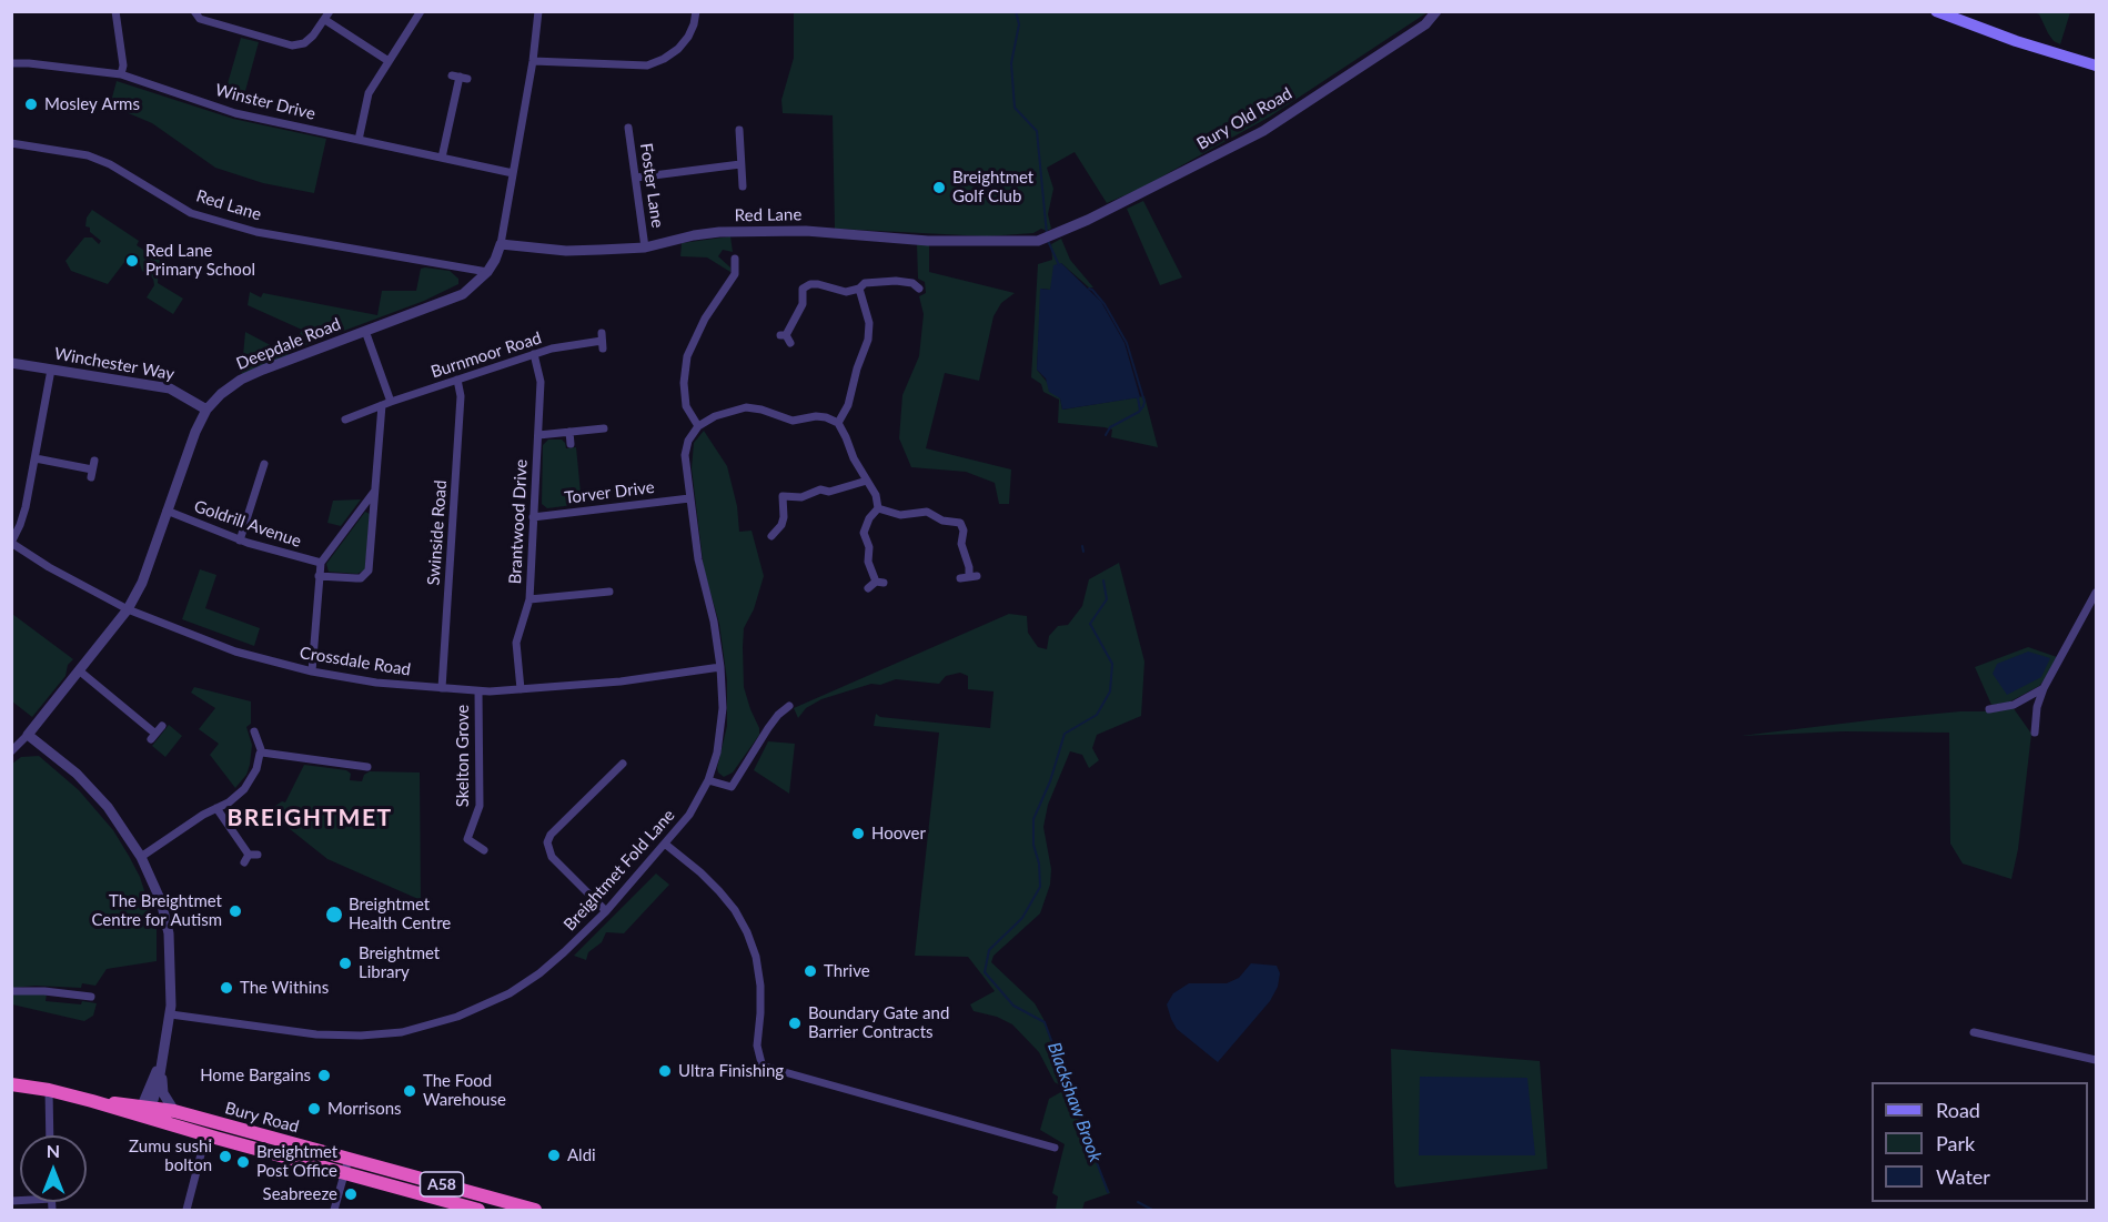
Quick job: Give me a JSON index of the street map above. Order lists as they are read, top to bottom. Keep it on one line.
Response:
{"streets":{"highway":["Bury Road","A58"],"street":["Winster Drive","Bury Old Road","Foster Lane","Red Lane","Deepdale Road","Burnmoor Road","Winchester Way","Torver Drive","Brantwood Drive","Goldrill Avenue","Swinside Road","Crossdale Road","Skelton Grove","Breightmet Fold Lane"]},"crossings":[["Winster Drive","Deepdale Road"],["Bury Old Road","Red Lane"],["Foster Lane","Red Lane"],["Red Lane","Deepdale Road"],["Deepdale Road","Winchester Way"],["Deepdale Road","Goldrill Avenue"],["Deepdale Road","Crossdale Road"],["Burnmoor Road","Brantwood Drive"],["Burnmoor Road","Swinside Road"],["Torver Drive","Brantwood Drive"],["Torver Drive","Breightmet Fold Lane"],["Brantwood Drive","Crossdale Road"],["Swinside Road","Crossdale Road"],["Crossdale Road","Skelton Grove"],["Crossdale Road","Breightmet Fold Lane"]],"districts":["BREIGHTMET"],"water":["Blackshaw Brook"],"places":["Mosley Arms","Breightmet Golf Club","Red Lane Primary School","Hoover","The Breightmet Centre for Autism","Breightmet Health Centre","Breightmet Library","Thrive","The Withins","Boundary Gate and Barrier Contracts","Ultra Finishing","Home Bargains","The Food Warehouse","Morrisons","Aldi","Zumu sushi bolton","Breightmet Post Office","Seabreeze"],"legend":["Road","Park","Water"],"north":"top"}
